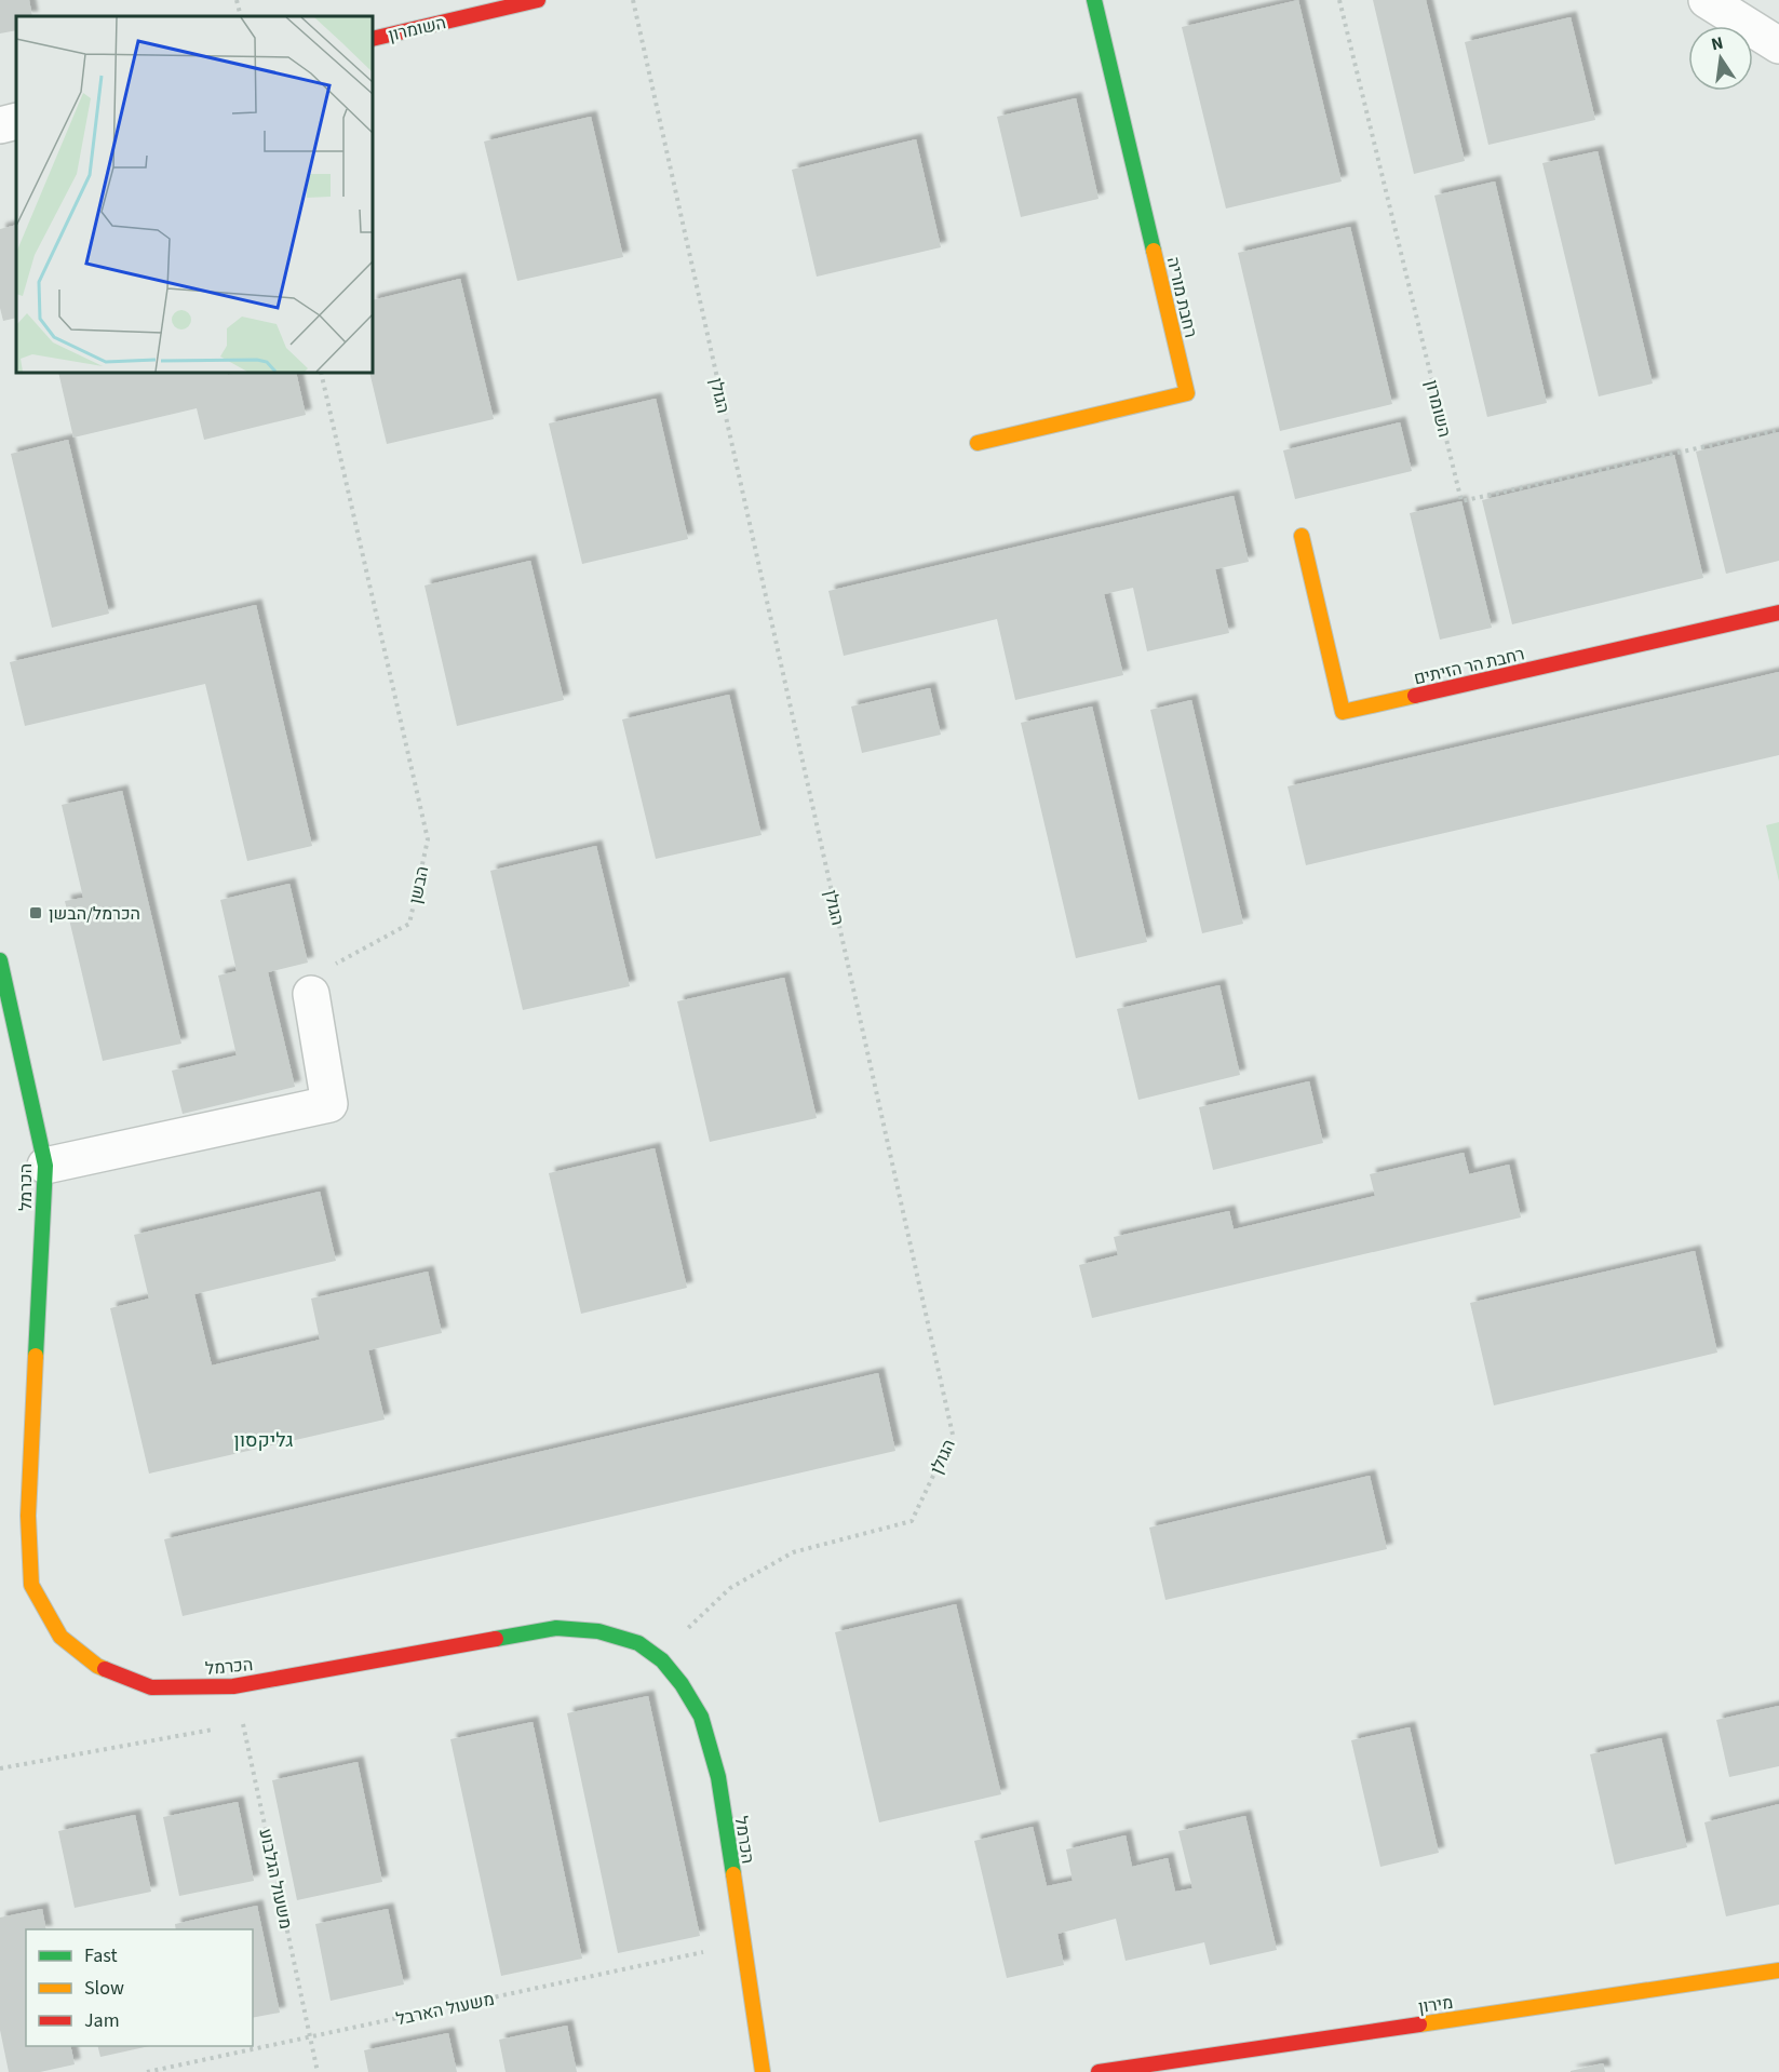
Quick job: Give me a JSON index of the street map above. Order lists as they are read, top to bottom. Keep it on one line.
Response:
{"streets":{"street":["השומרון","רחבת מוריה","רחבת הר הזיתים","הכרמל","מירון"],"path":["הגולן","הבשן","משעול הגלבוע","משעול הארבל"]},"crossings":[["הגולן","הכרמל"],["הכרמל","משעול הגלבוע"],["הכרמל","משעול הארבל"],["משעול הגלבוע","משעול הארבל"]],"districts":["גליקסון"],"places":{"transit":["הכרמל/הבשן"]},"legend":["Fast","Slow","Jam"],"north":"top"}
